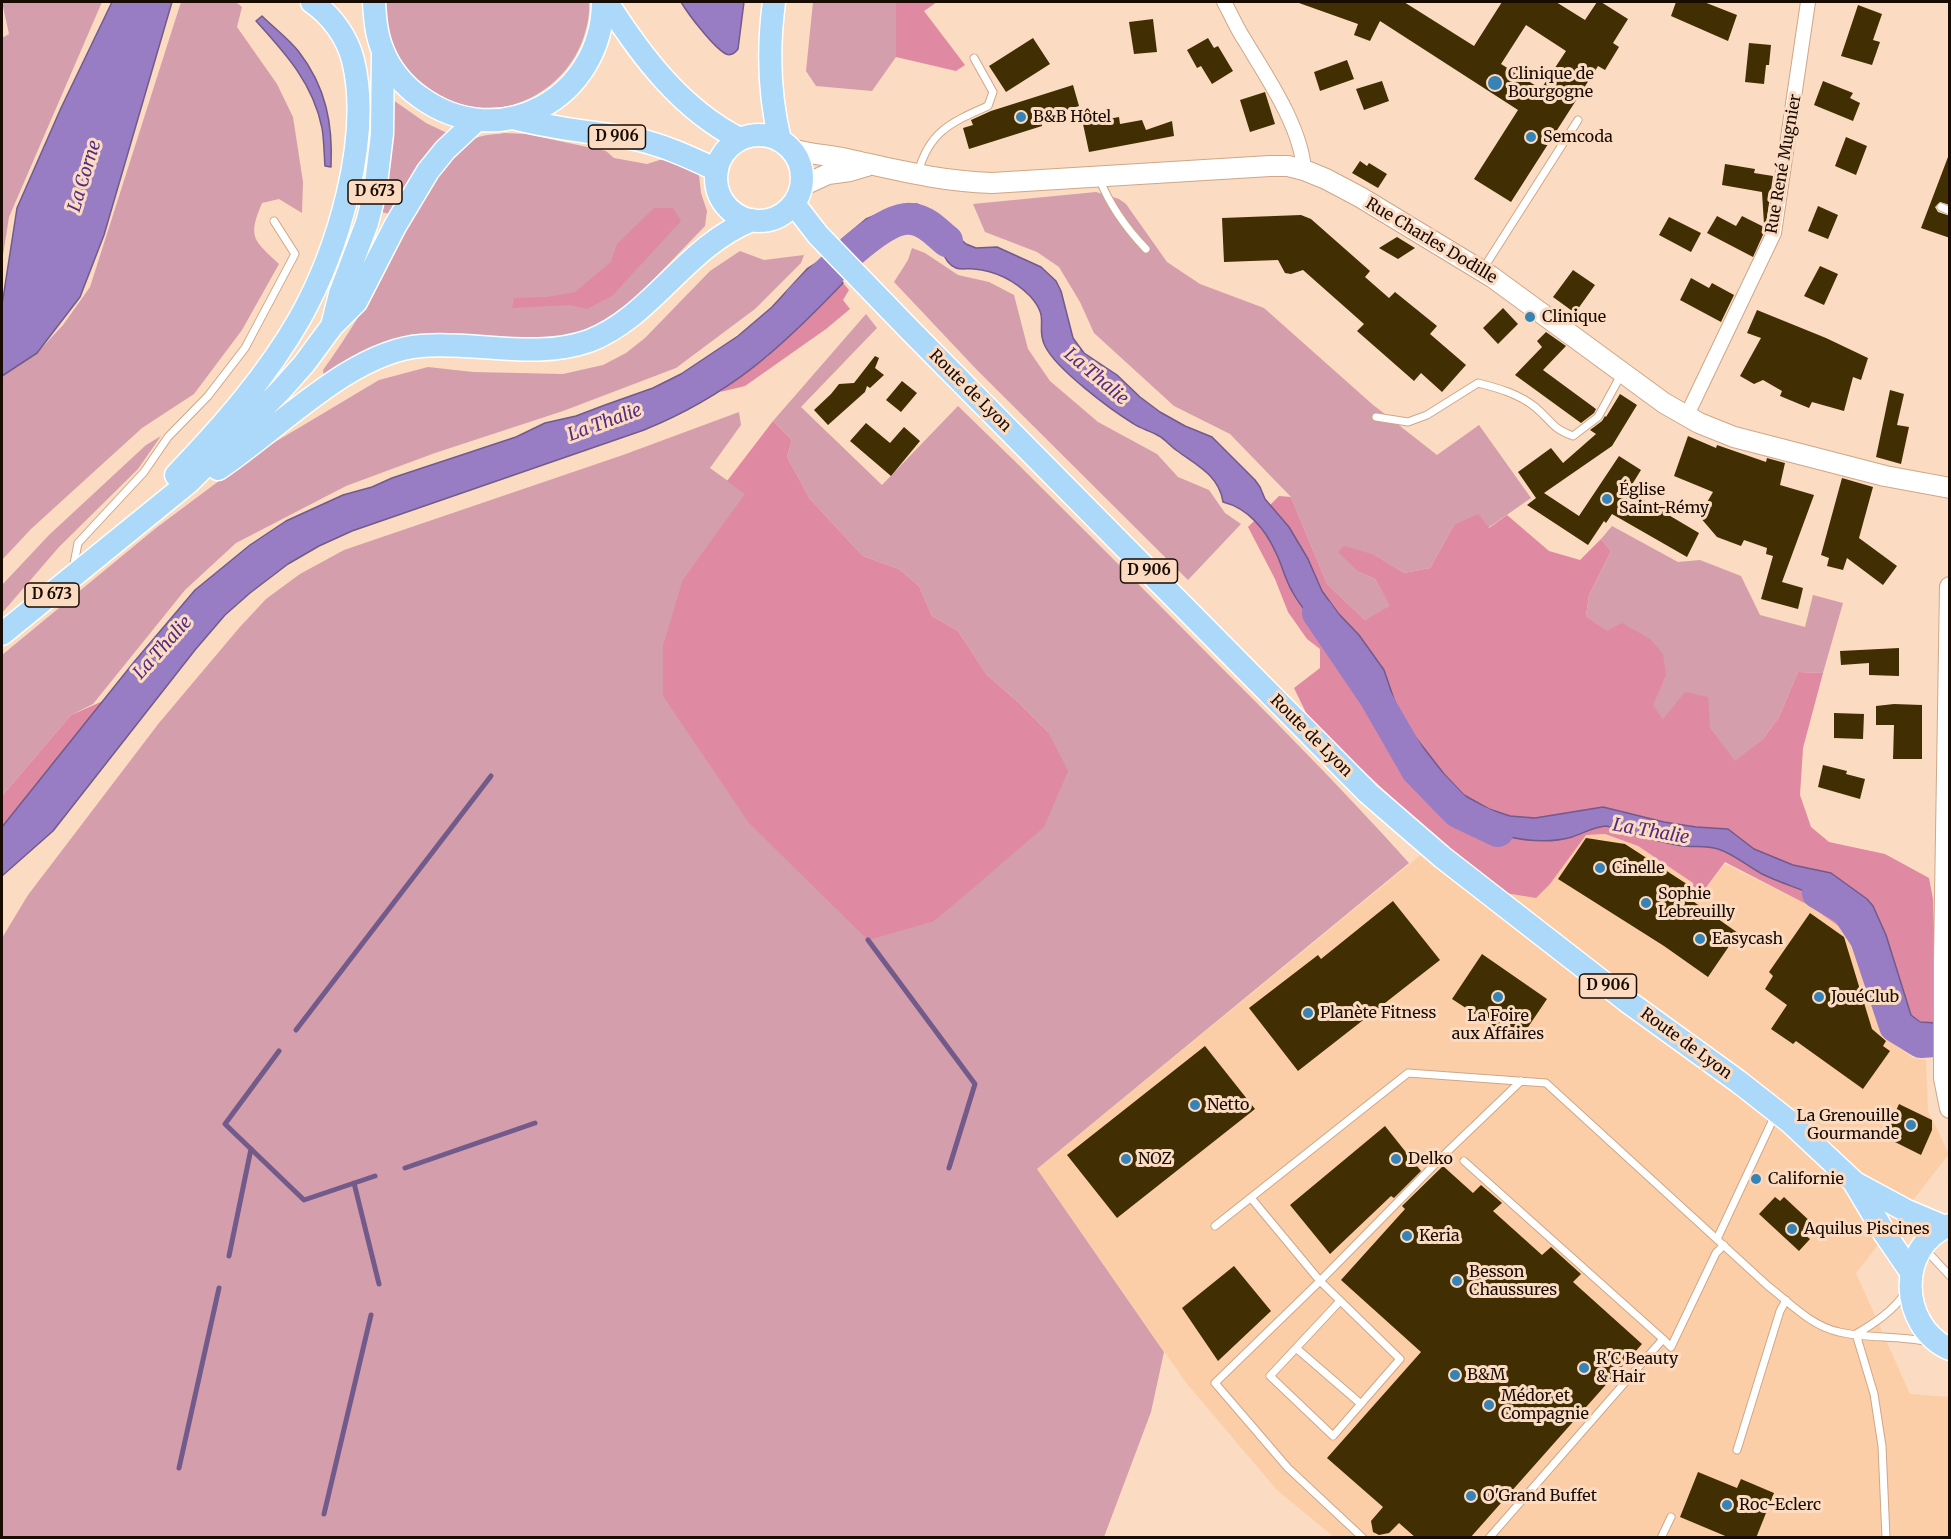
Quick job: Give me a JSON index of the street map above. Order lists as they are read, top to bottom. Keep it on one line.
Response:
{"streets":{"main road":["D 906","D 673","Rue Charles Dodille","Route de Lyon"],"street":["Rue René Mugnier"]},"crossings":[["D 906","Rue Charles Dodille"],["D 906","Route de Lyon"],["Rue René Mugnier","Rue Charles Dodille"],["Rue Charles Dodille","Route de Lyon"]],"water":["La Corne","La Thalie"],"places":["Clinique de Bourgogne","B&B Hôtel","Semcoda","Clinique","Église Saint-Rémy","Cinelle","Sophie Lebreuilly","Easycash","La Foire aux Affaires","JouéClub","Planète Fitness","Netto","La Grenouille Gourmande","NOZ","Delko","Californie","Aquilus Piscines","Keria","Besson Chaussures","R'C Beauty & Hair","B&M","Médor et Compagnie","O'Grand Buffet","Roc-Eclerc"]}
